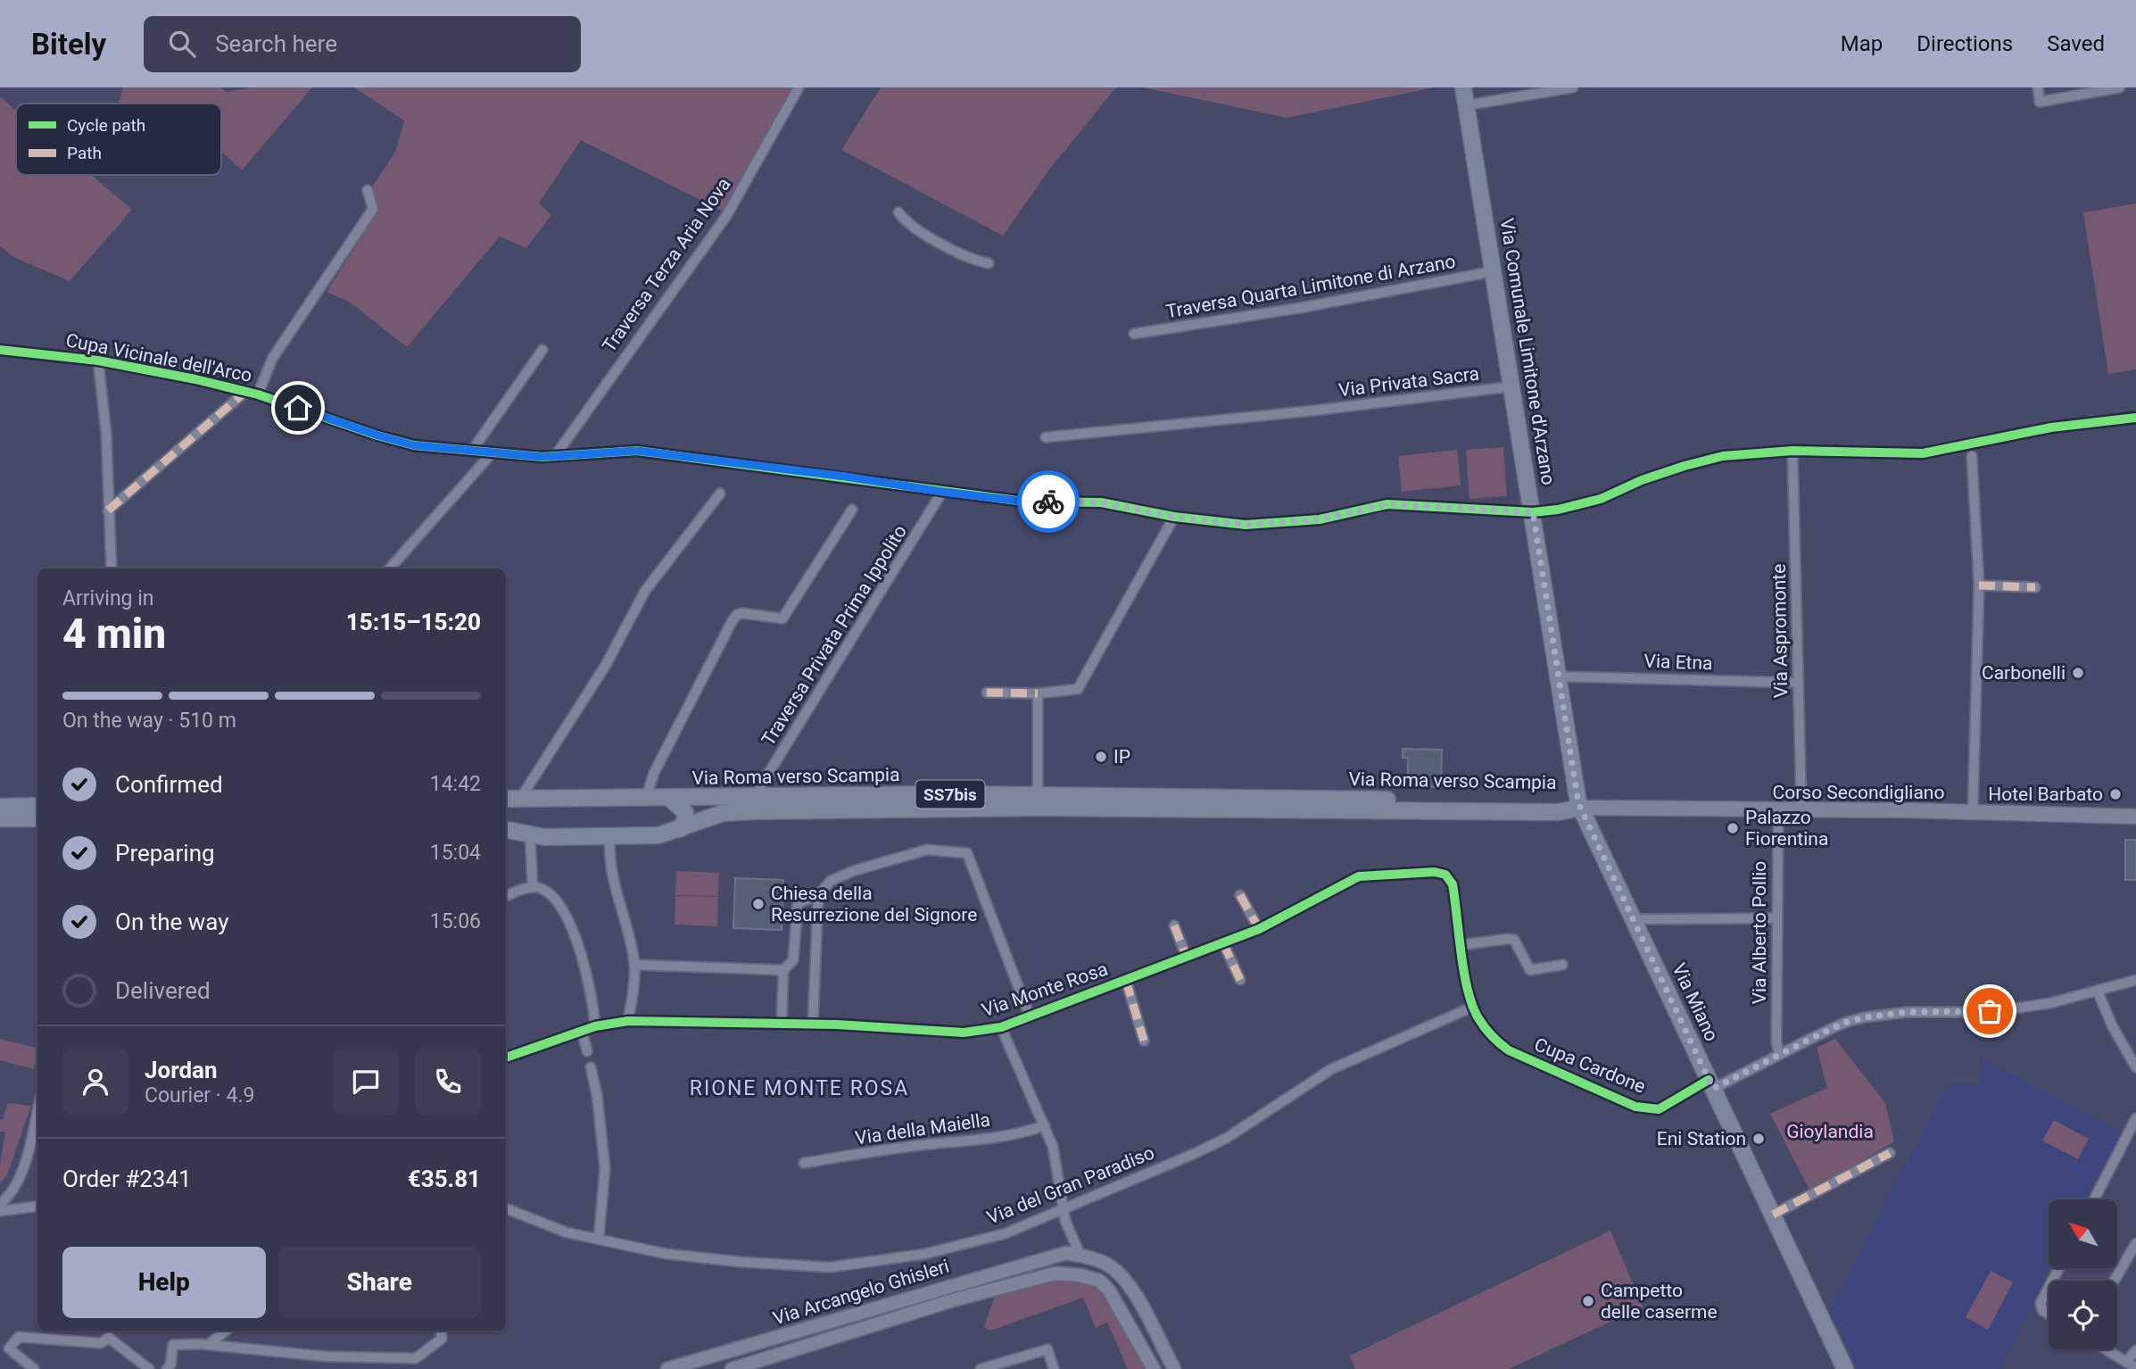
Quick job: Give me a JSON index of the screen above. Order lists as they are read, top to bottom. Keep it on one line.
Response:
{"streets":{"main road":["Via Comunale Limitone d'Arzano","Via Roma verso Scampia","Corso Secondigliano","SS7bis","Via Miano"],"street":["Traversa Terza Aria Nova","Traversa Quarta Limitone di Arzano","Cupa Vicinale dell'Arco","Via Privata Sacra","Via Aspromonte","Traversa Privata Prima Ippolito","Via Etna","Via Alberto Pollio","Via Monte Rosa","Cupa Cardone","Via della Maiella","Via del Gran Paradiso","Via Arcangelo Ghisleri"]},"crossings":[["Traversa Terza Aria Nova","Cupa Vicinale dell'Arco"],["Traversa Quarta Limitone di Arzano","Via Comunale Limitone d'Arzano"],["Via Comunale Limitone d'Arzano","Cupa Vicinale dell'Arco"],["Via Comunale Limitone d'Arzano","Via Privata Sacra"],["Via Comunale Limitone d'Arzano","Via Etna"],["Via Comunale Limitone d'Arzano","Via Roma verso Scampia"],["Via Comunale Limitone d'Arzano","Corso Secondigliano"],["Via Comunale Limitone d'Arzano","Via Miano"],["Cupa Vicinale dell'Arco","Via Aspromonte"],["Cupa Vicinale dell'Arco","Traversa Privata Prima Ippolito"],["Via Aspromonte","Via Etna"],["Via Aspromonte","Corso Secondigliano"],["Traversa Privata Prima Ippolito","Via Roma verso Scampia"],["Via Roma verso Scampia","Corso Secondigliano"],["Via Roma verso Scampia","Via Miano"],["Corso Secondigliano","Via Alberto Pollio"],["Corso Secondigliano","Via Miano"],["Via Alberto Pollio","Cupa Cardone"],["Via Monte Rosa","Cupa Cardone"],["Via Monte Rosa","Via del Gran Paradiso"],["Via Miano","Cupa Cardone"],["Cupa Cardone","Via del Gran Paradiso"]],"districts":["RIONE MONTE ROSA"],"parks":["Gioylandia"],"places":["Carbonelli","IP","Hotel Barbato","Palazzo Fiorentina","Chiesa della Resurrezione del Signore","Eni Station","Campetto delle caserme"],"legend":["Cycle path","Path"],"north":"top left","page":{"header":"Bitely","search":"Search here","nav":["Map","Directions","Saved"],"heading":["4 min","Arriving in","15:15–15:20"],"panel":["Jordan","Courier · 4.9","Order #2341","€35.81"],"bar":"On the way · 510 m","list":[["Confirmed","14:42"],["Preparing","15:04"],["On the way","15:06"],"Delivered"],"buttons":["Help","Share"]}}
